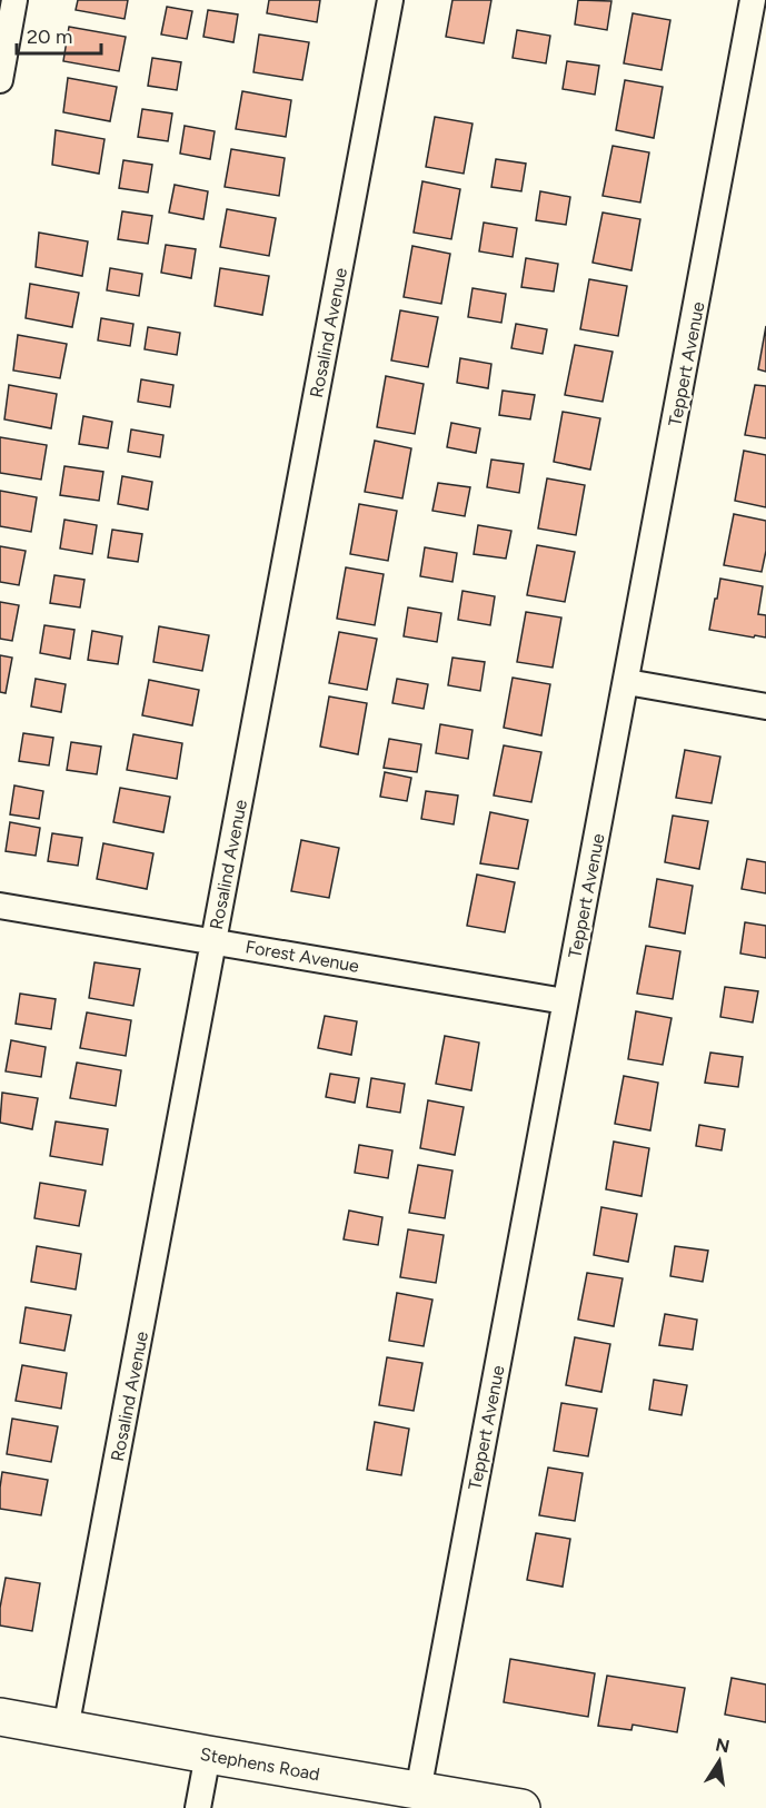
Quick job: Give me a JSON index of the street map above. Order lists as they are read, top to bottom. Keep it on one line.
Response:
{"streets":{"street":["Rosalind Avenue","Teppert Avenue","Forest Avenue","Stephens Road"]},"crossings":[["Rosalind Avenue","Forest Avenue"],["Rosalind Avenue","Stephens Road"],["Teppert Avenue","Forest Avenue"],["Teppert Avenue","Stephens Road"]],"scale_bar":"20 m","north":"top"}
